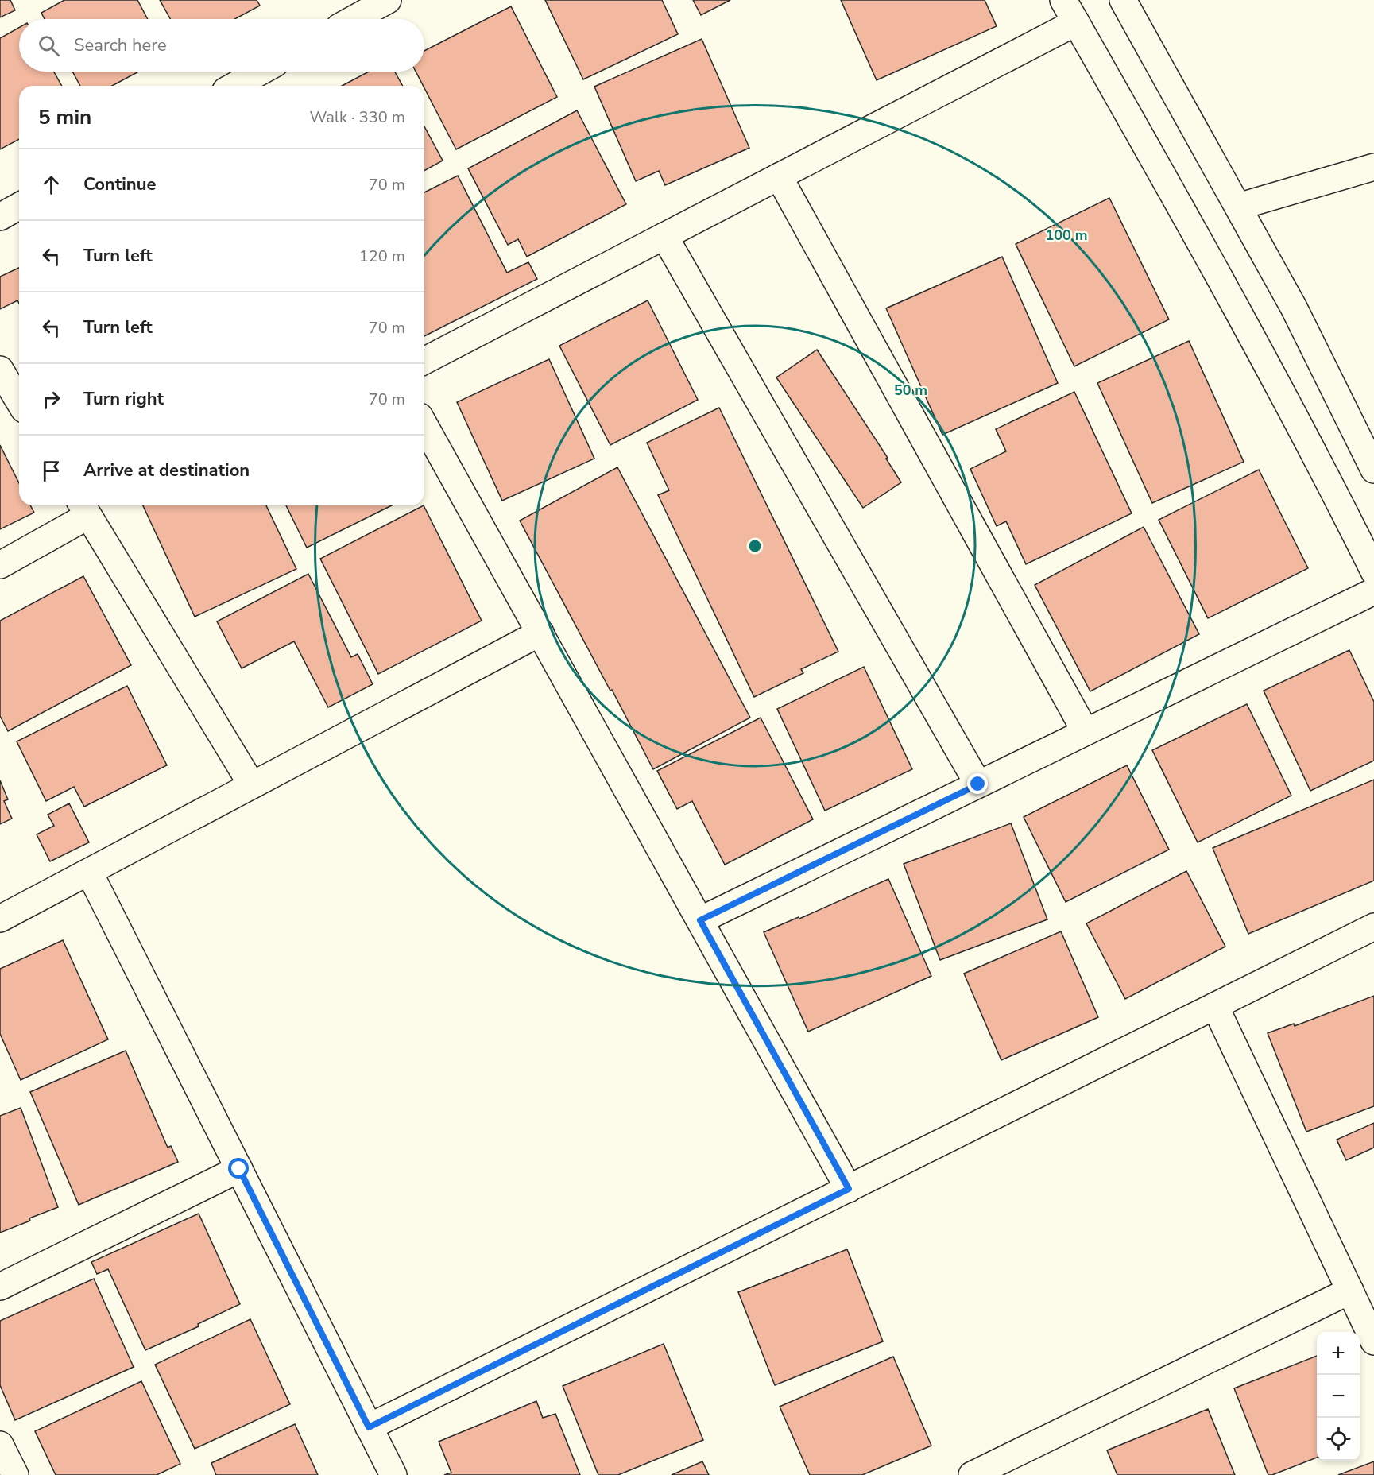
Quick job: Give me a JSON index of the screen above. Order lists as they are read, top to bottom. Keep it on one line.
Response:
{"page":{"search":"Search here","heading":["5 min","Walk · 330 m"],"list":[["Continue","70 m"],["Turn left","120 m"],["Turn left","70 m"],["Turn right","70 m"],"Arrive at destination"],"map_buttons":["+","−"]},"rings":["100 m","50 m"]}
